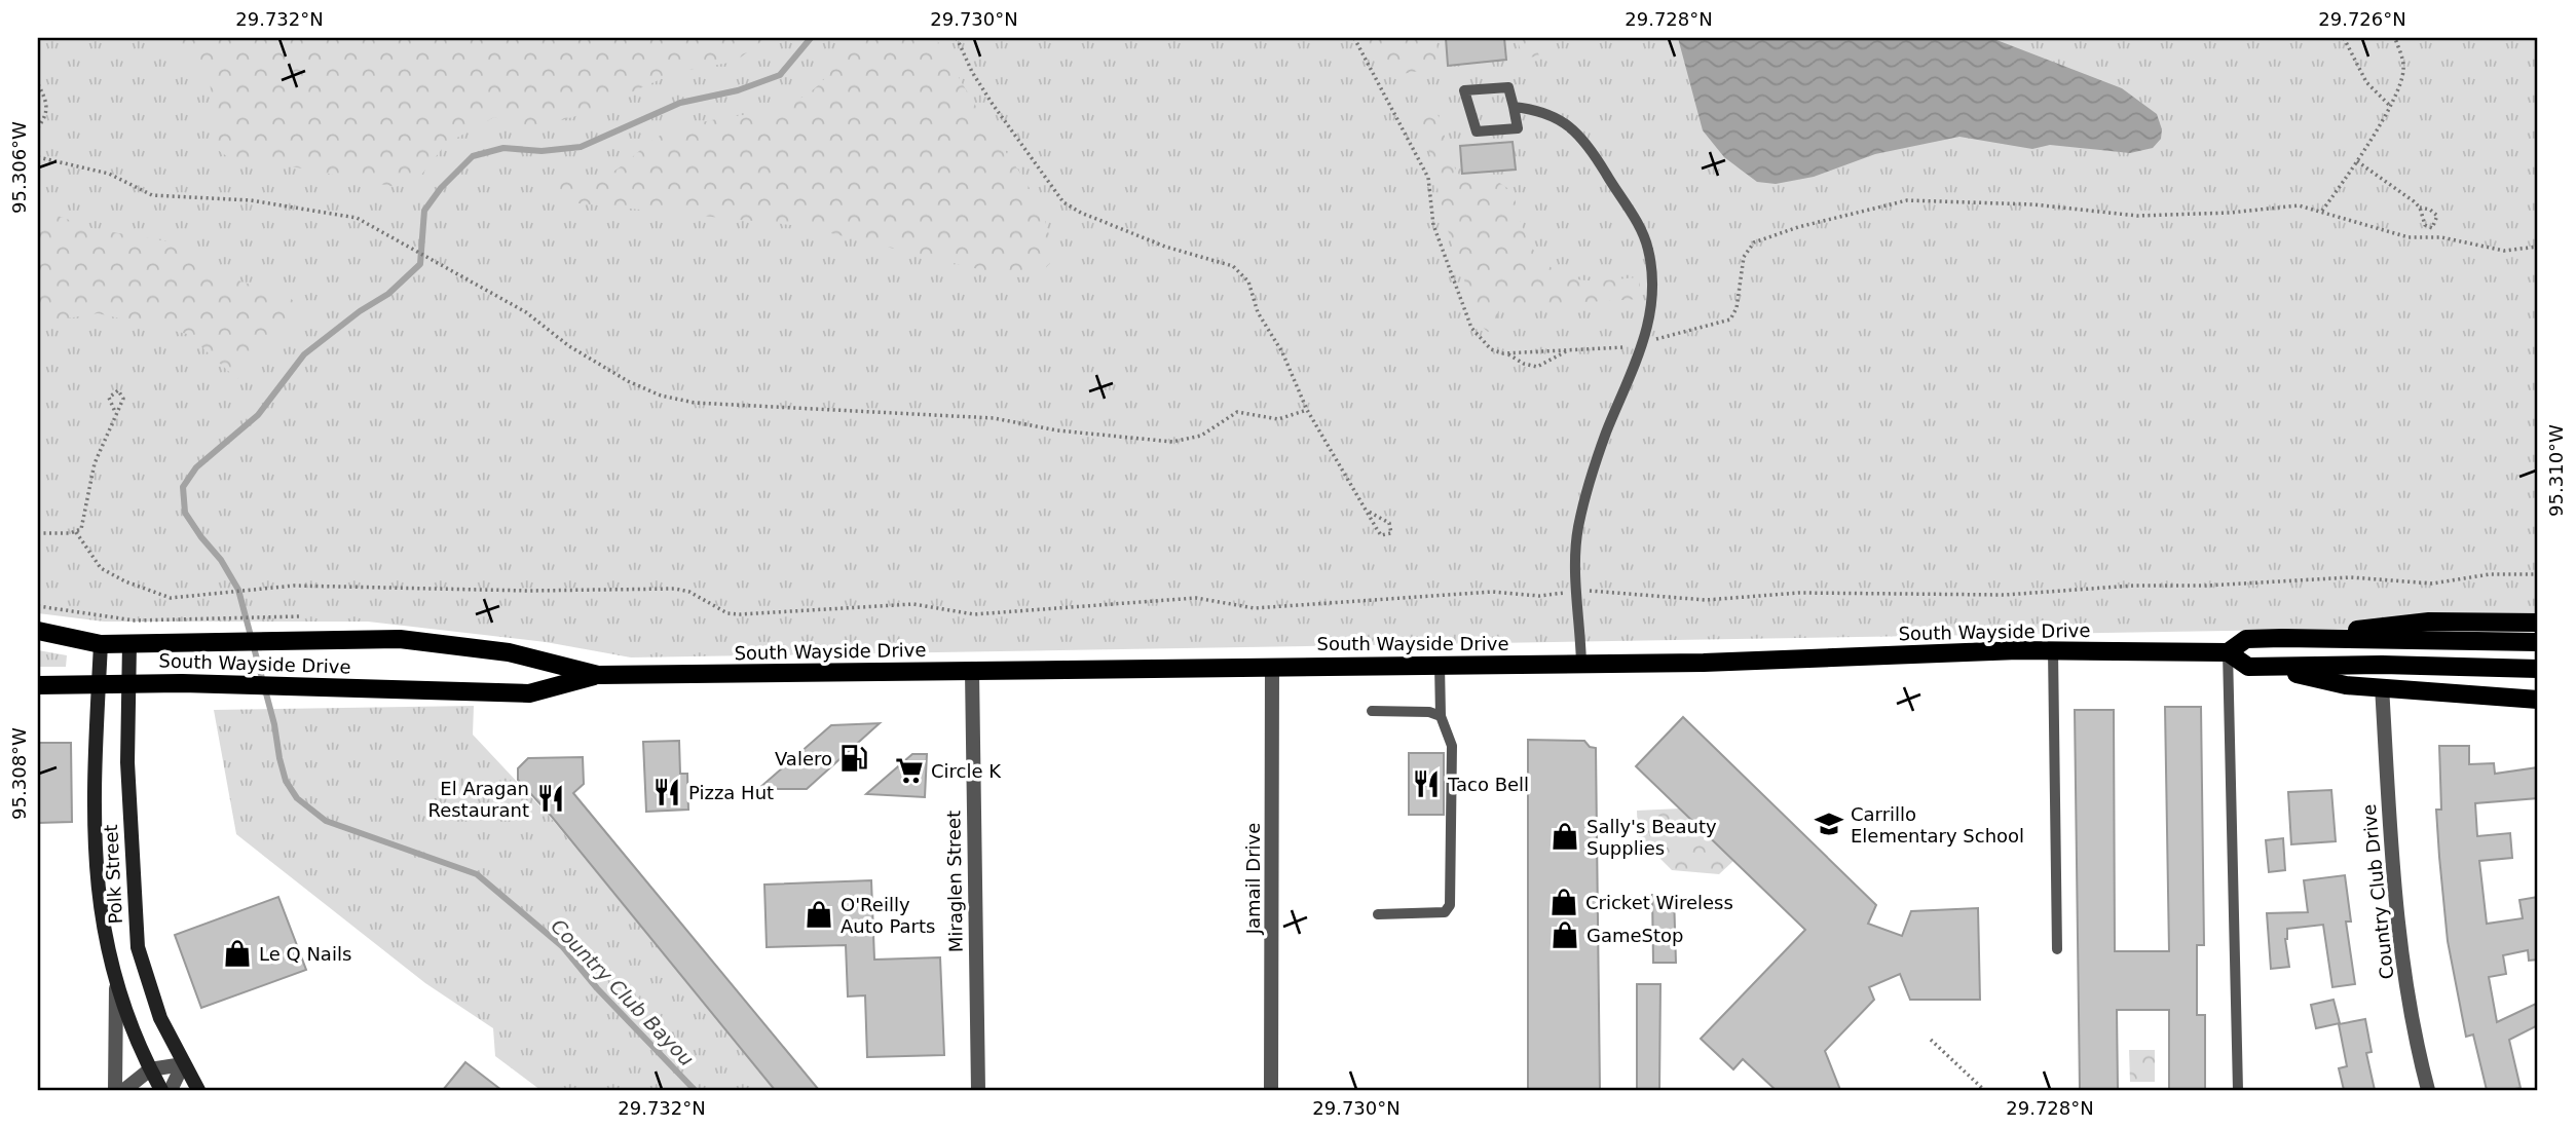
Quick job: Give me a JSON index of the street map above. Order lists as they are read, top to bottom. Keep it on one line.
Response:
{"streets":{"main road":["South Wayside Drive","Polk Street"],"street":["Jamail Drive","Miraglen Street","Country Club Drive"]},"crossings":[["South Wayside Drive","Polk Street"],["South Wayside Drive","Jamail Drive"],["South Wayside Drive","Miraglen Street"]],"water":["Country Club Bayou"],"places":{"fuel station":["Valero"],"supermarket":["Circle K"],"restaurant":["Taco Bell","Pizza Hut","El Aragan Restaurant"],"school or university":["Carrillo Elementary School"],"shop":["Sally's Beauty Supplies","Cricket Wireless","O'Reilly Auto Parts","GameStop","Le Q Nails"]},"coordinates":["29.732°N","29.730°N","29.728°N","29.726°N","95.306°W","95.310°W","95.308°W"]}
